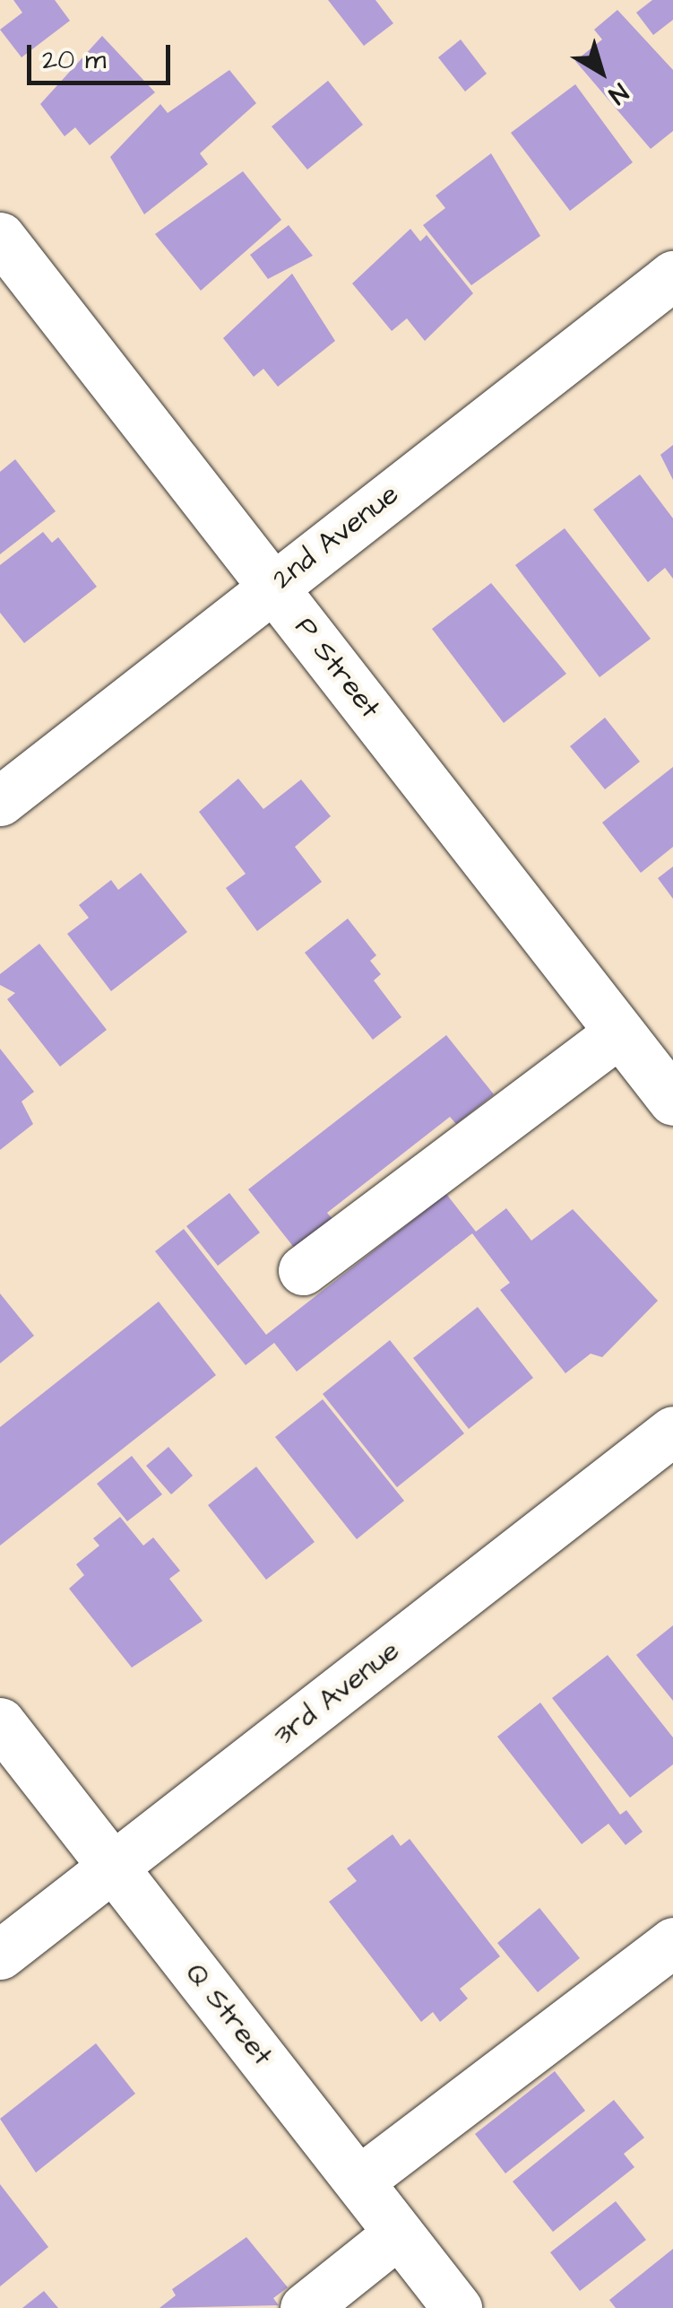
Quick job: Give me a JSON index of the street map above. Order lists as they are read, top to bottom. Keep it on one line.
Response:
{"streets":{"street":["2nd Avenue","P Street","3rd Avenue","Q Street"]},"crossings":[["2nd Avenue","P Street"],["3rd Avenue","Q Street"]],"scale_bar":"20 m","north":"bottom right"}
